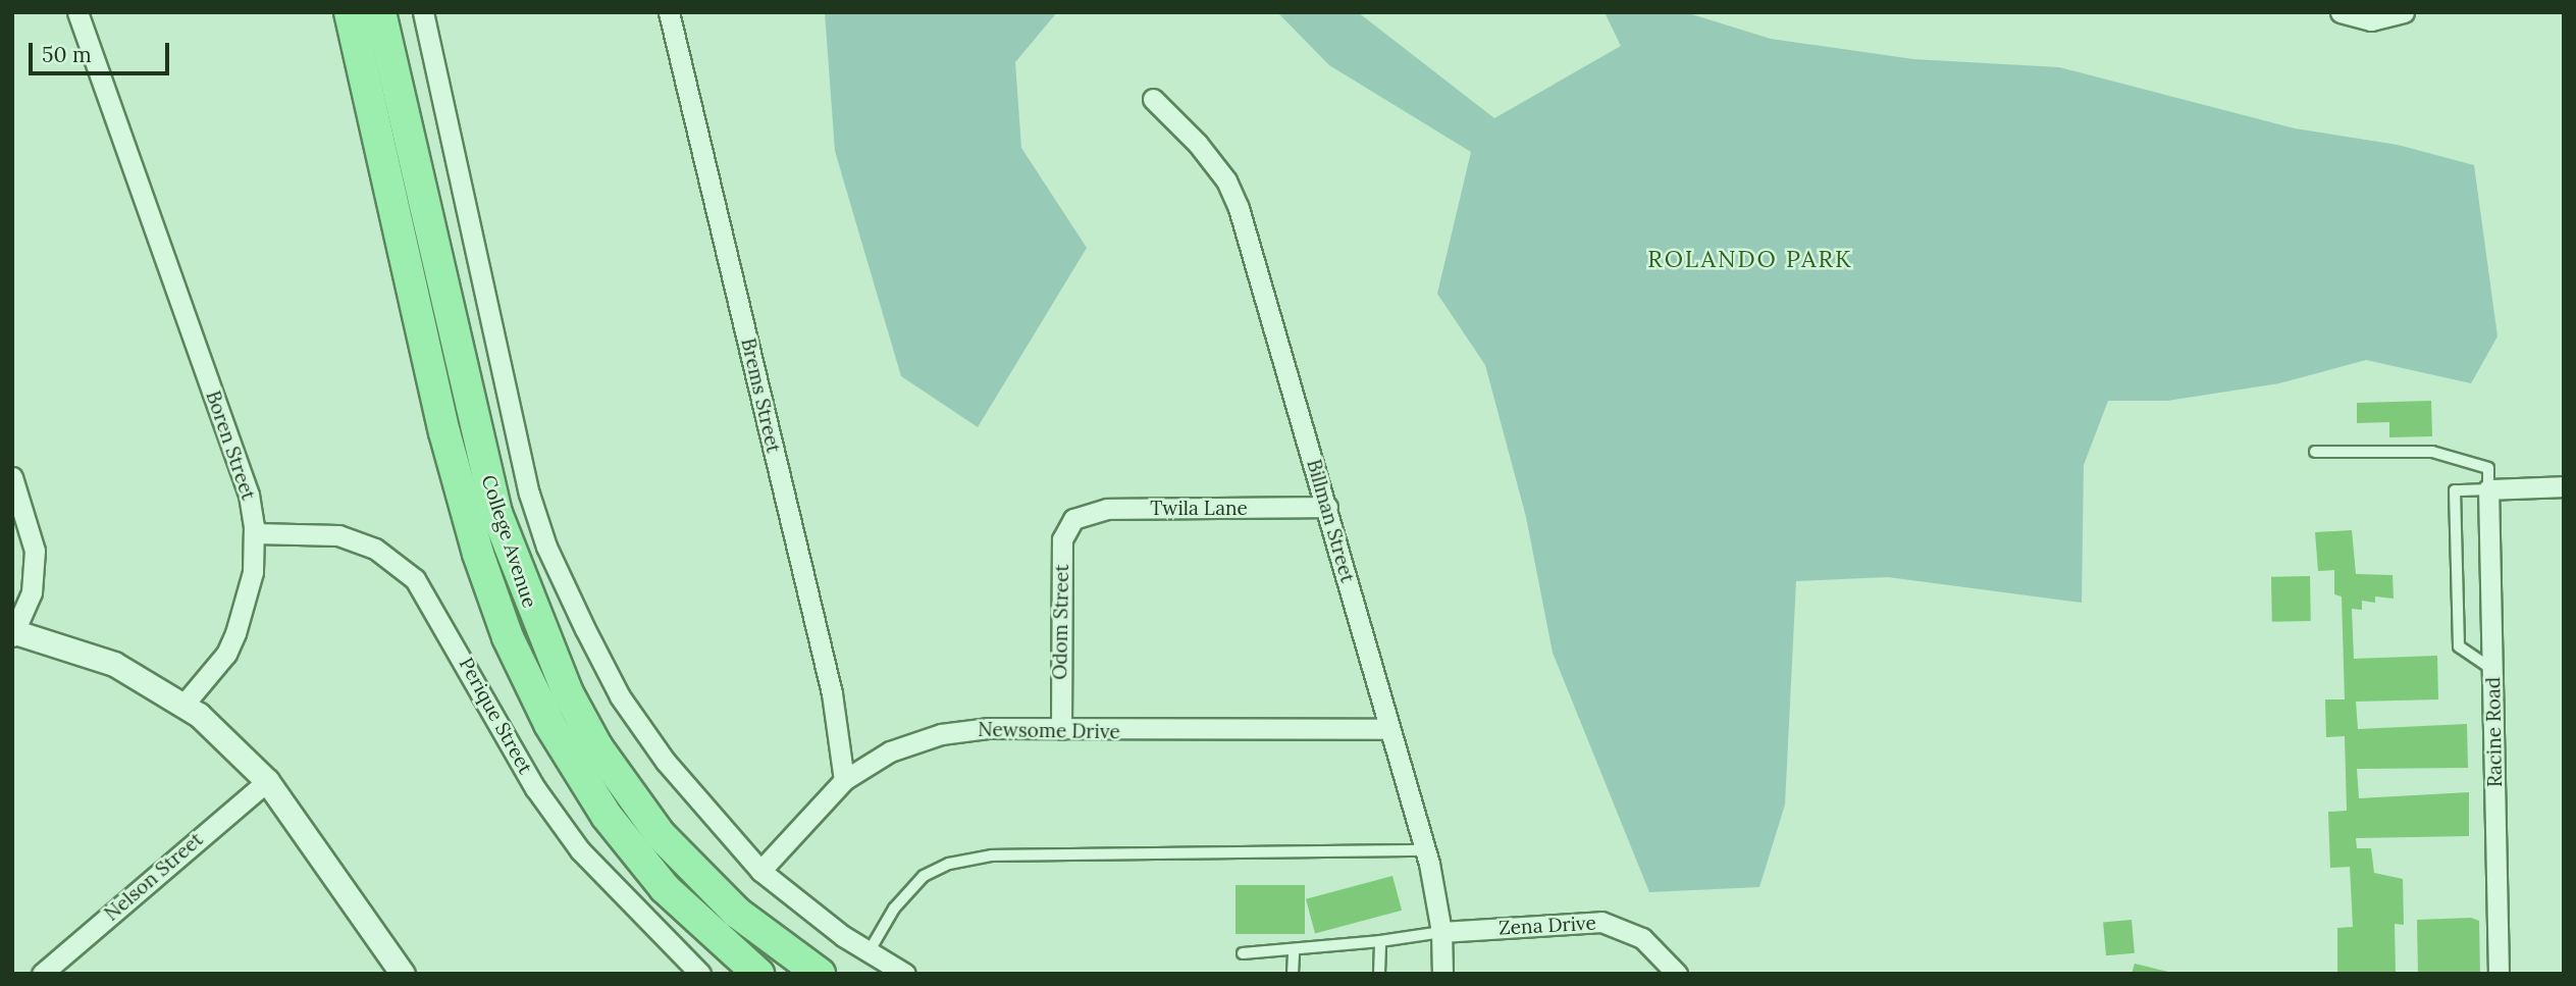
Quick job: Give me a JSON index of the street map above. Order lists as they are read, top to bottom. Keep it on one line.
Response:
{"streets":{"main road":["College Avenue"],"street":["Brems Street","Boren Street","Twila Lane","Billman Street","Odom Street","Perique Street","Newsome Drive","Racine Road","Nelson Street","Zena Drive"]},"crossings":[["Brems Street","Newsome Drive"],["Boren Street","Perique Street"],["Twila Lane","Billman Street"],["Twila Lane","Odom Street"],["Billman Street","Newsome Drive"],["Billman Street","Zena Drive"],["Odom Street","Newsome Drive"]],"districts":["ROLANDO PARK"],"scale_bar":"50 m"}
